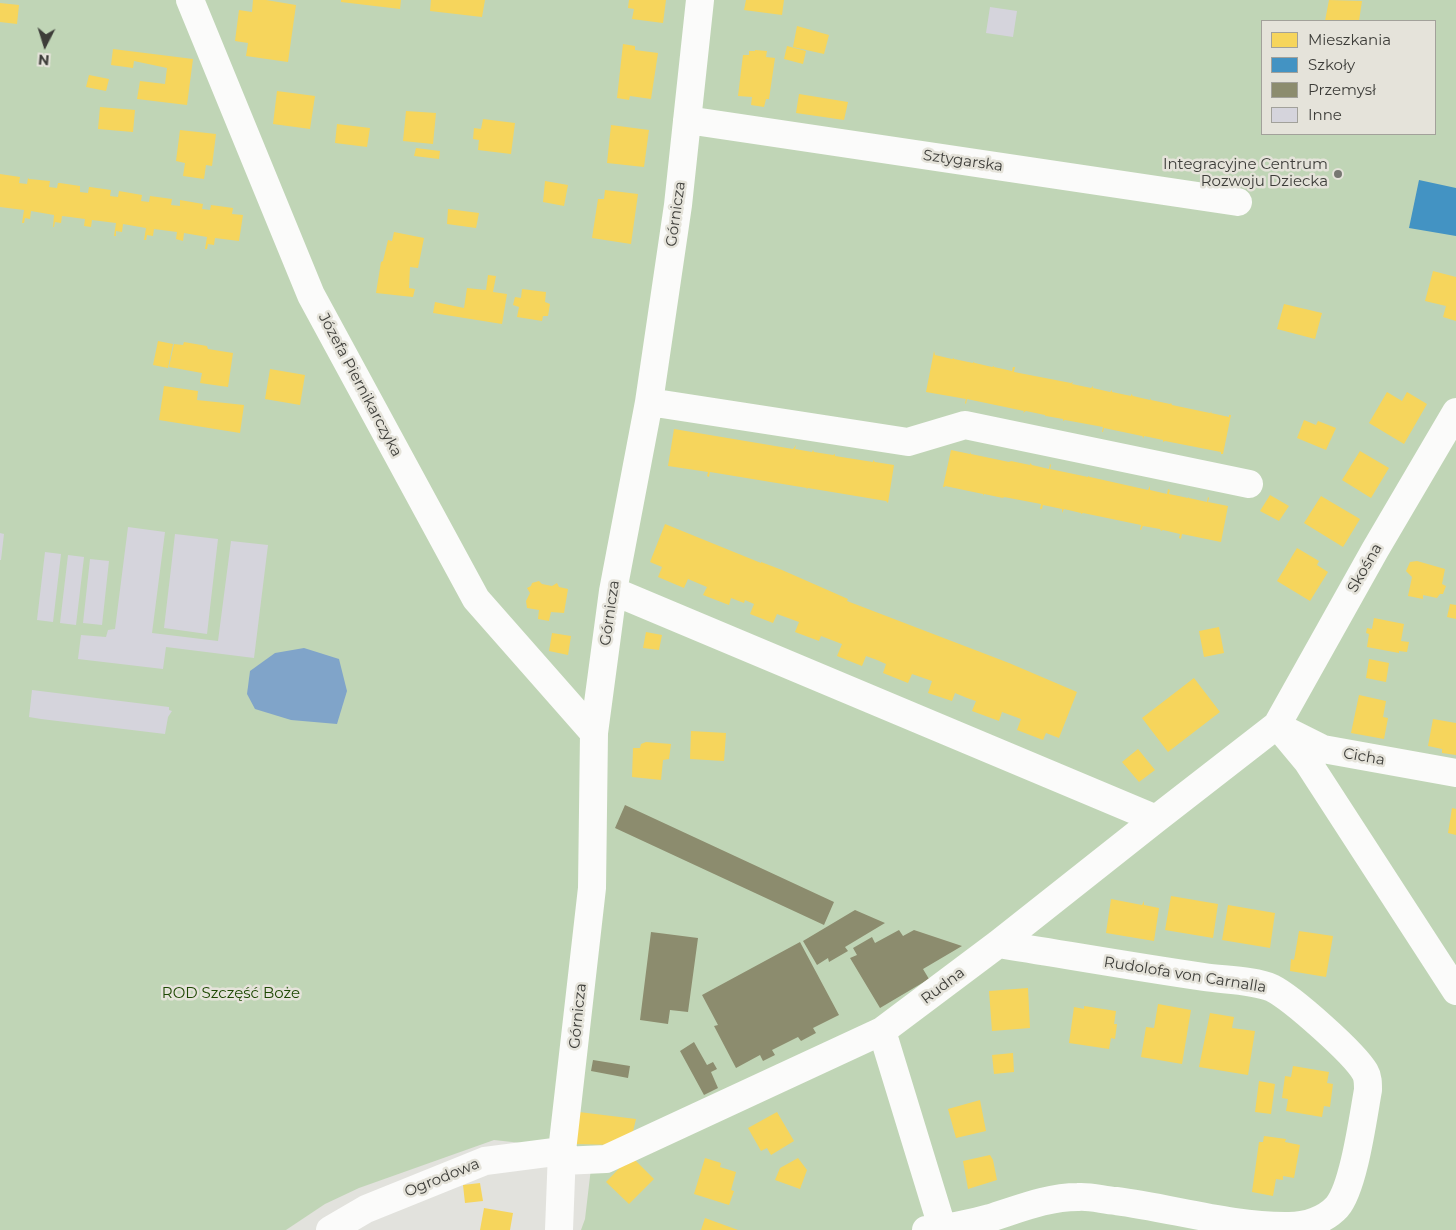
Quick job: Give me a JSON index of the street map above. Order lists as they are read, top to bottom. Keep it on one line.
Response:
{"streets":{"street":["Sztygarska","Górnicza","Józefa Piernikarczyka","Skośna","Cicha","Rudolofa von Carnalla","Rudna","Ogrodowa"]},"crossings":[["Sztygarska","Górnicza"],["Górnicza","Józefa Piernikarczyka"],["Górnicza","Rudna"],["Górnicza","Ogrodowa"],["Skośna","Cicha"],["Skośna","Rudna"],["Cicha","Rudna"],["Rudolofa von Carnalla","Rudna"],["Rudna","Ogrodowa"]],"parks":["ROD Szczęść Boże"],"places":["Integracyjne Centrum Rozwoju Dziecka"],"legend":["Mieszkania","Szkoły","Przemysł","Inne"],"north":"bottom"}
